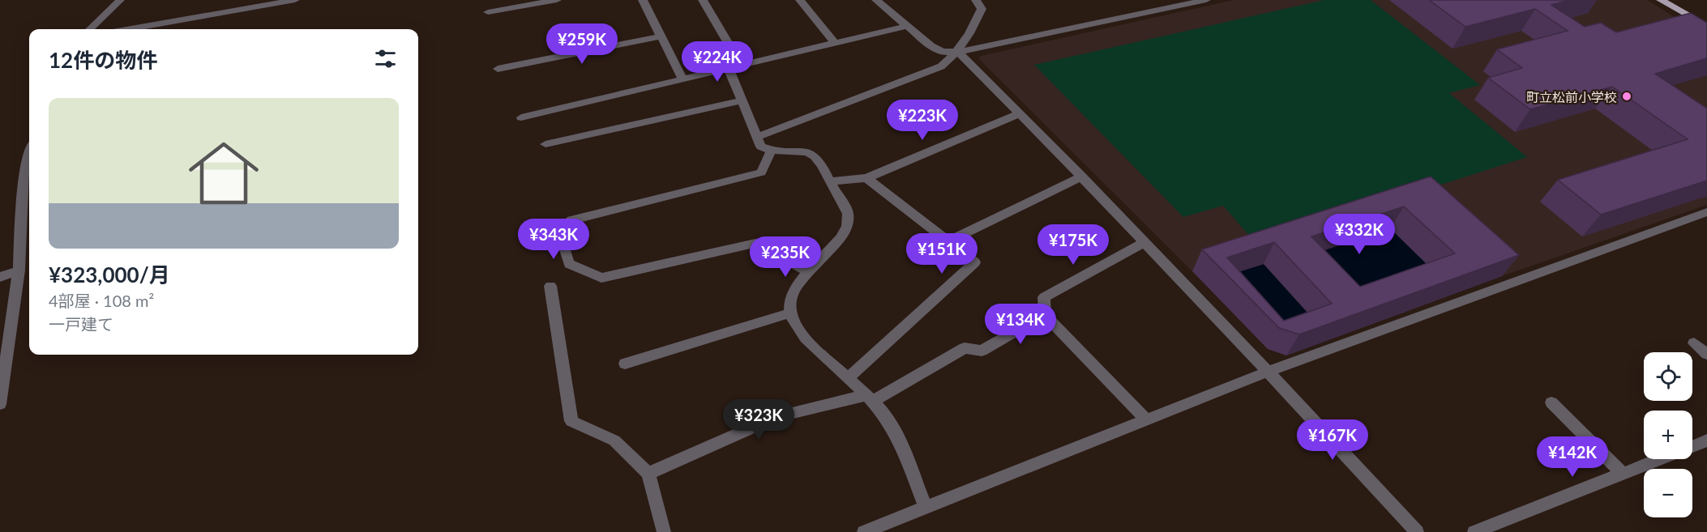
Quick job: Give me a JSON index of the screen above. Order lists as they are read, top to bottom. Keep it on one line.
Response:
{"places":["町立松前小学校"],"page":{"price":["¥259K","¥224K","¥223K","¥332K","¥343K","¥175K","¥151K","¥235K","¥134K","¥323K","¥167K","¥142K"],"heading":"12件の物件","list":[{"name":"¥323,000/月","note":"4部屋 · 108 m² · 一戸建て"}],"map_buttons":["+","−"]}}
